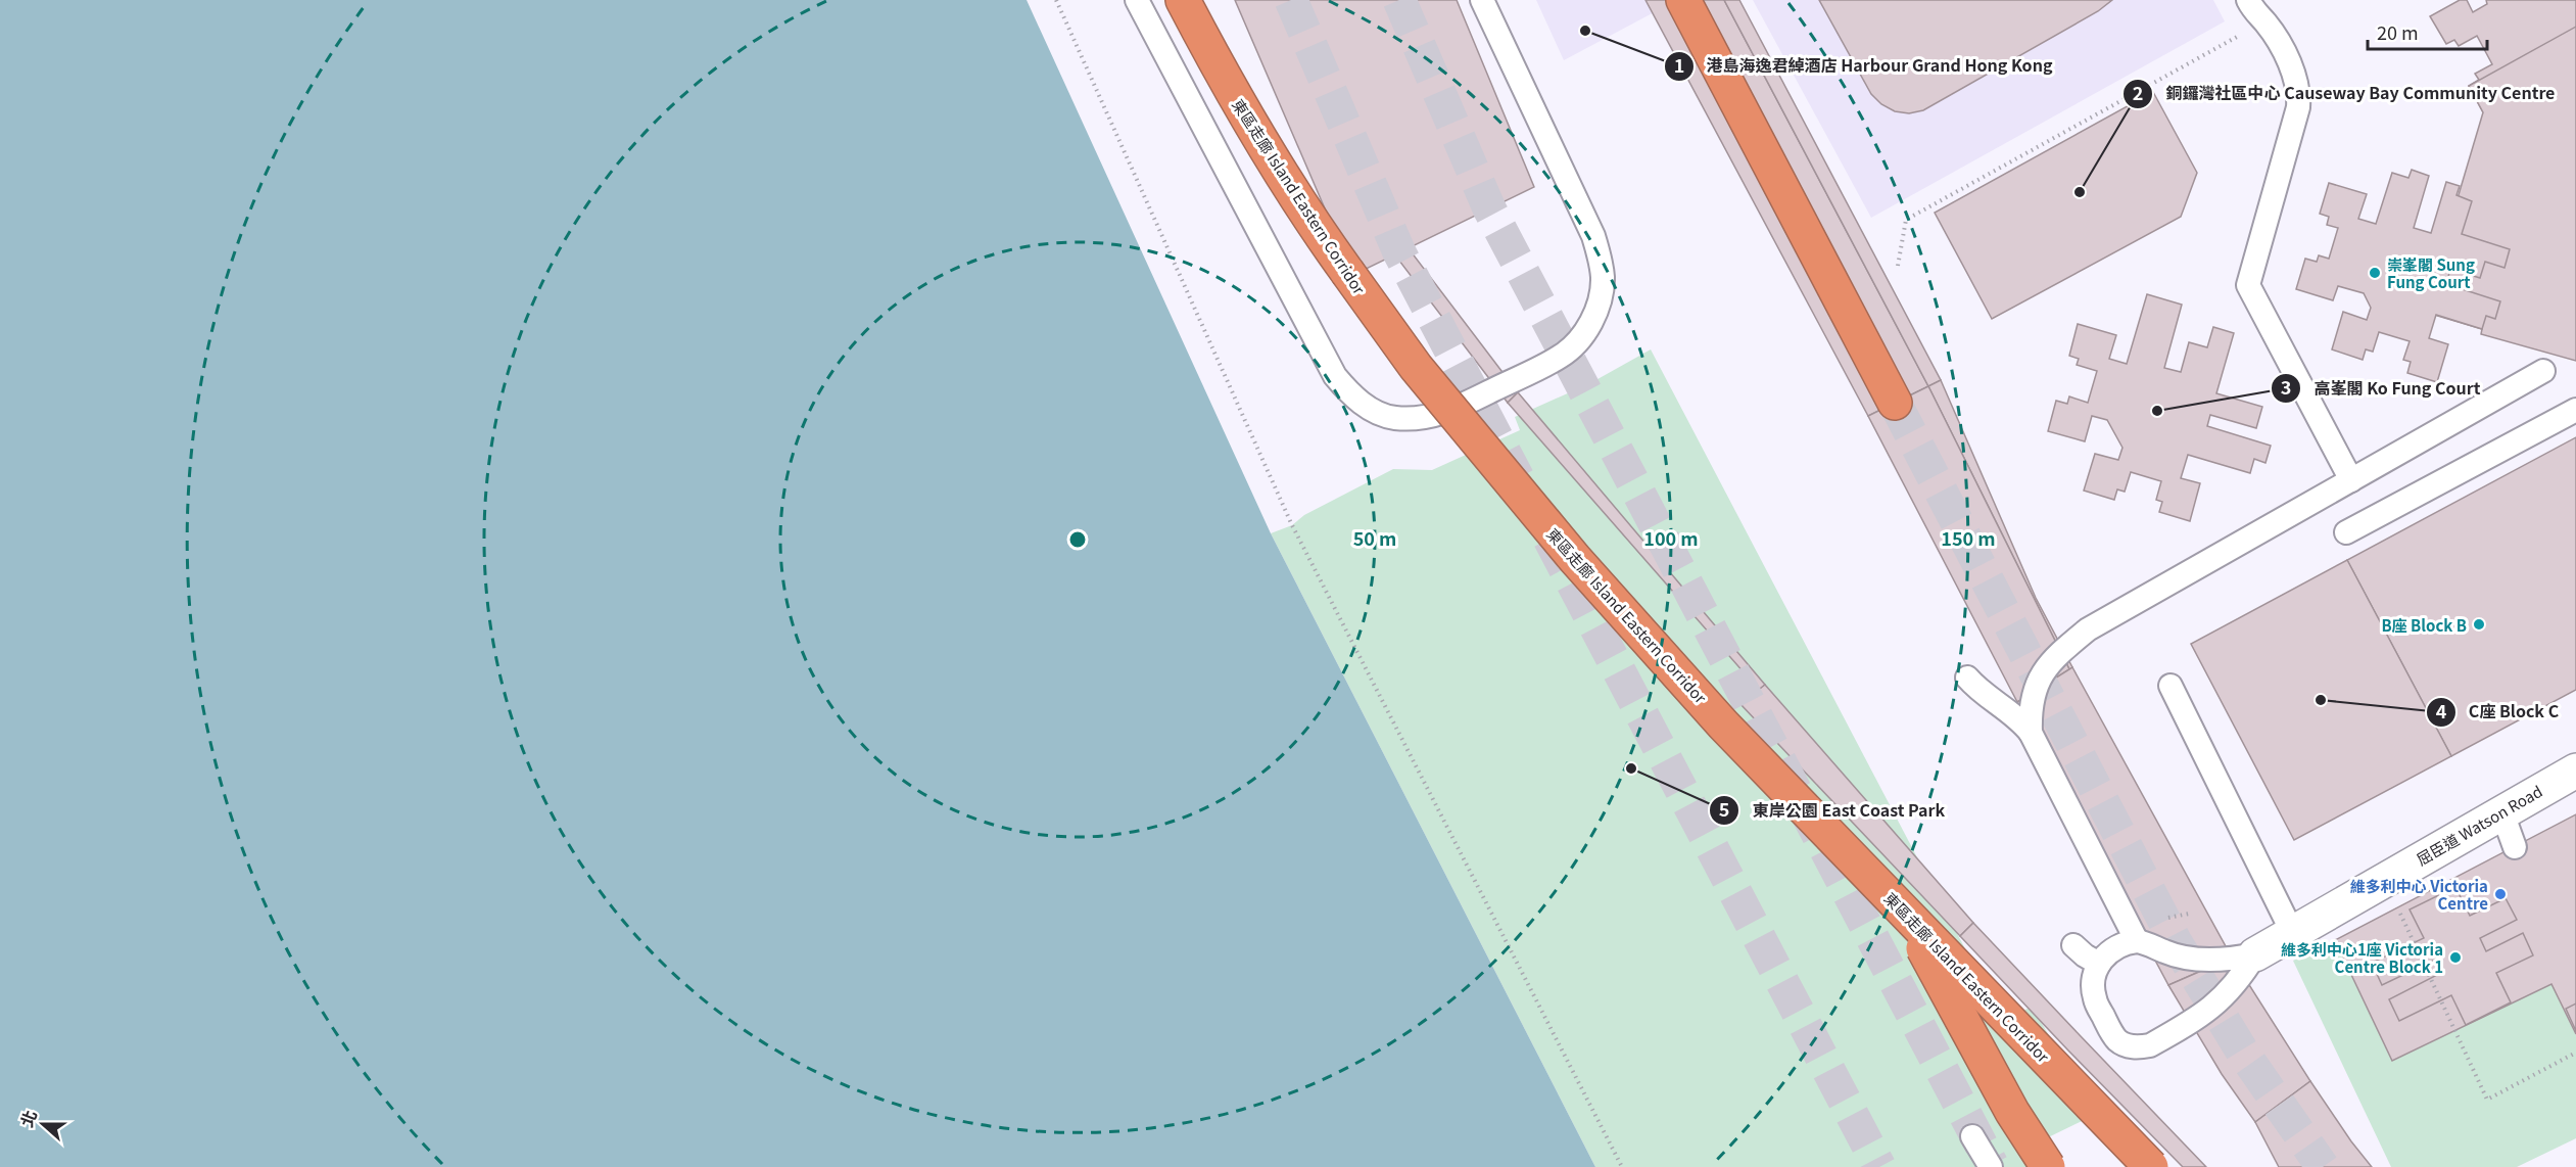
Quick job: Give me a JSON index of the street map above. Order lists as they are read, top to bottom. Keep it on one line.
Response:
{"streets":{"highway":["東區走廊 Island Eastern Corridor"],"street":["屈臣道 Watson Road"]},"places":["港島海逸君綽酒店 Harbour Grand Hong Kong","銅鑼灣社區中心 Causeway Bay Community Centre","崇峯閣 Sung Fung Court","高峯閣 Ko Fung Court","B座 Block B","C座 Block C","東岸公園 East Coast Park","維多利中心 Victoria Centre","維多利中心1座 Victoria Centre Block 1"],"scale_bar":"20 m","north":"left","rings":["50 m","100 m","150 m"]}
